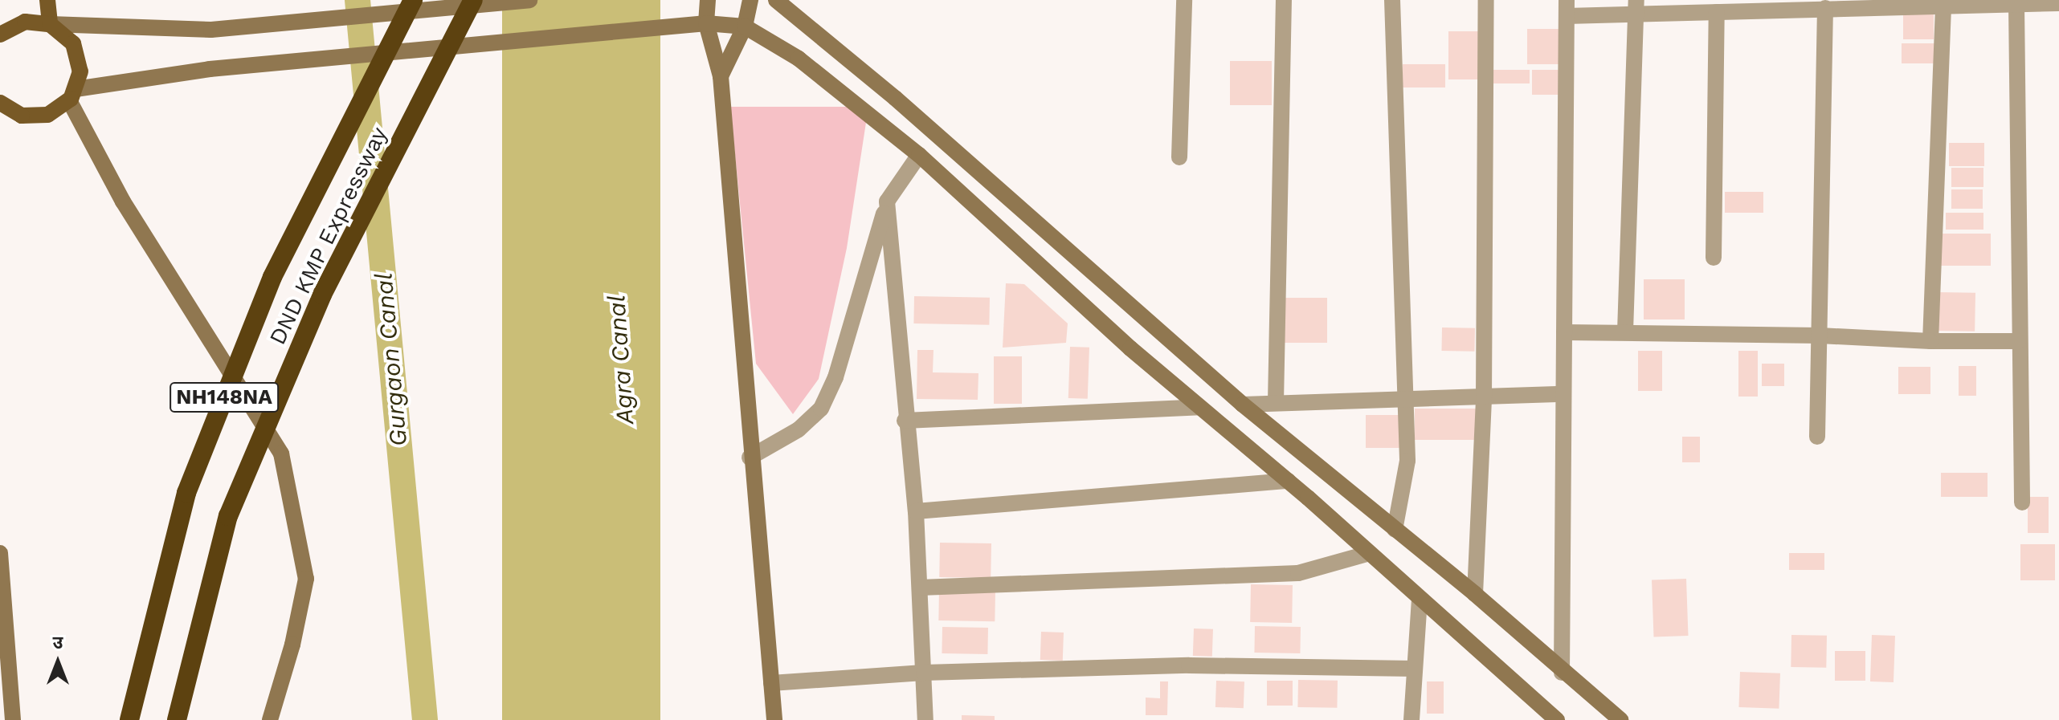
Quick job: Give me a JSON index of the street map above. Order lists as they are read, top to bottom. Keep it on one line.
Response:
{"streets":{"highway":["DND KMP Expressway","NH148NA"]},"water":["Gurgaon Canal","Agra Canal"],"north":"top"}
